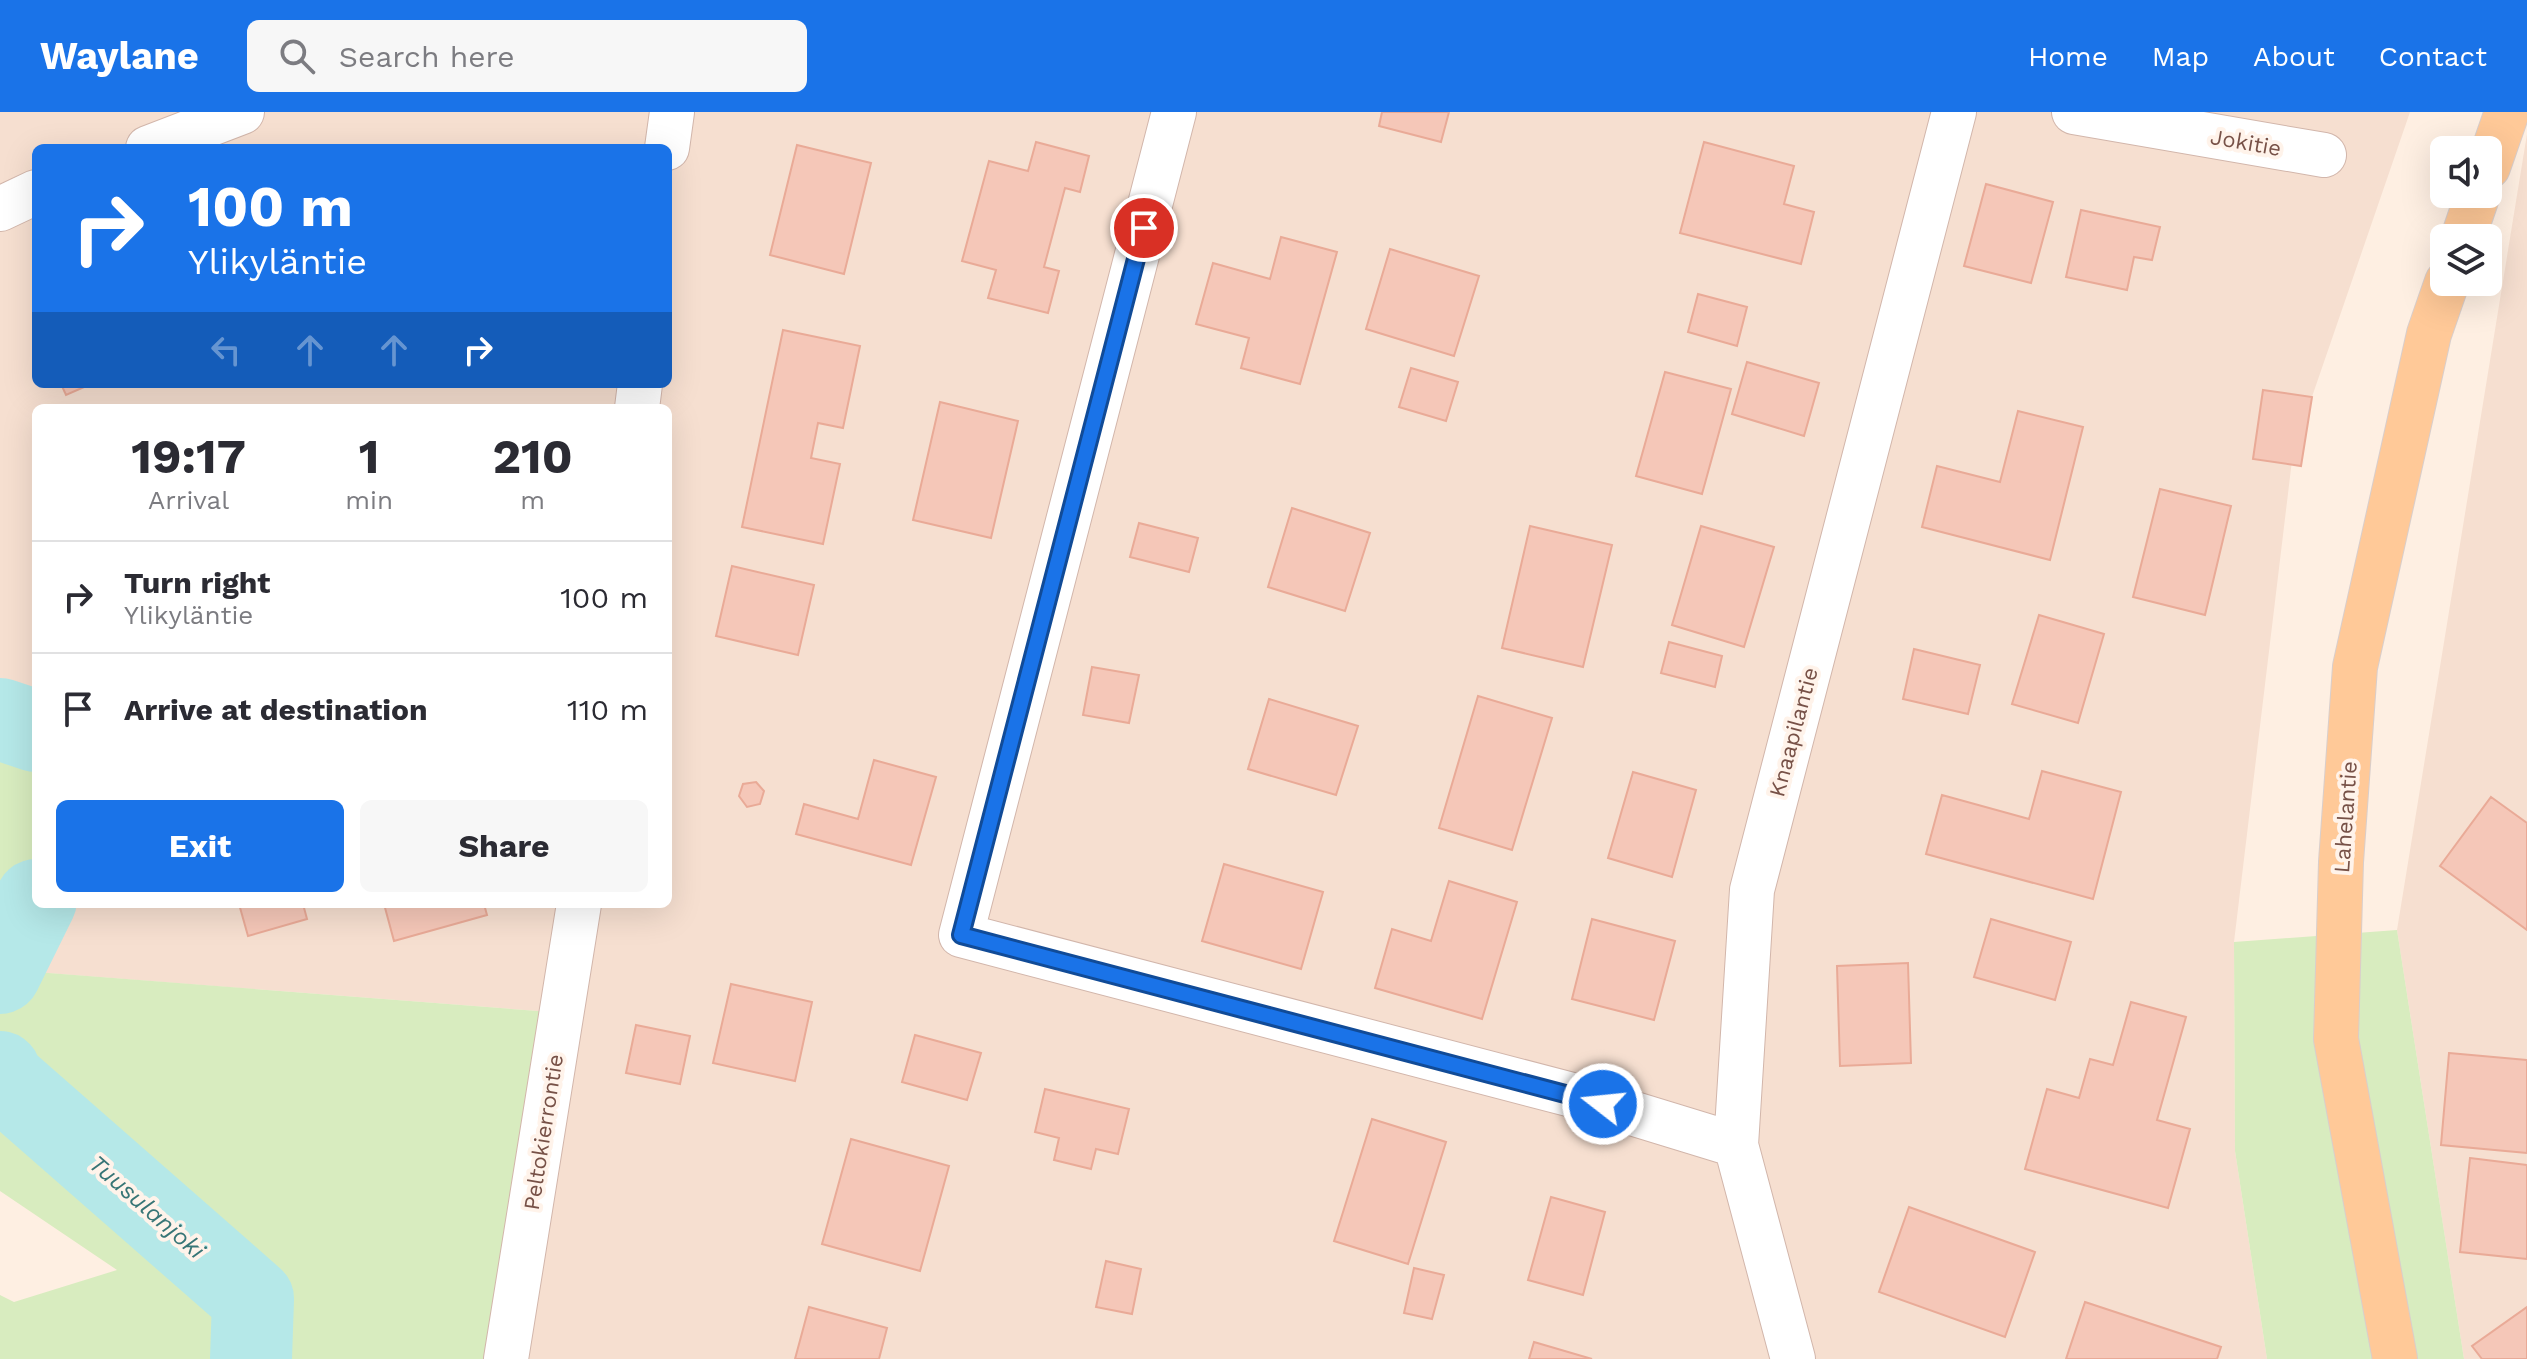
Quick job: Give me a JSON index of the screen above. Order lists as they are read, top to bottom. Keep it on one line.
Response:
{"streets":{"main road":["Lahelantie"],"street":["Jokitie","Knaapilantie","Peltokierrontie"]},"water":["Tuusulanjoki"],"page":{"header":"Waylane","search":"Search here","nav":["Home","Map","About","Contact"],"turn":["100 m","Ylikyläntie"],"eta":["19:17","Arrival","1","min","210","m"],"list":[{"name":"Turn right","note":"Ylikyläntie","value":"100 m"},{"name":"Arrive at destination","value":"110 m"}],"buttons":["Exit","Share"]}}
